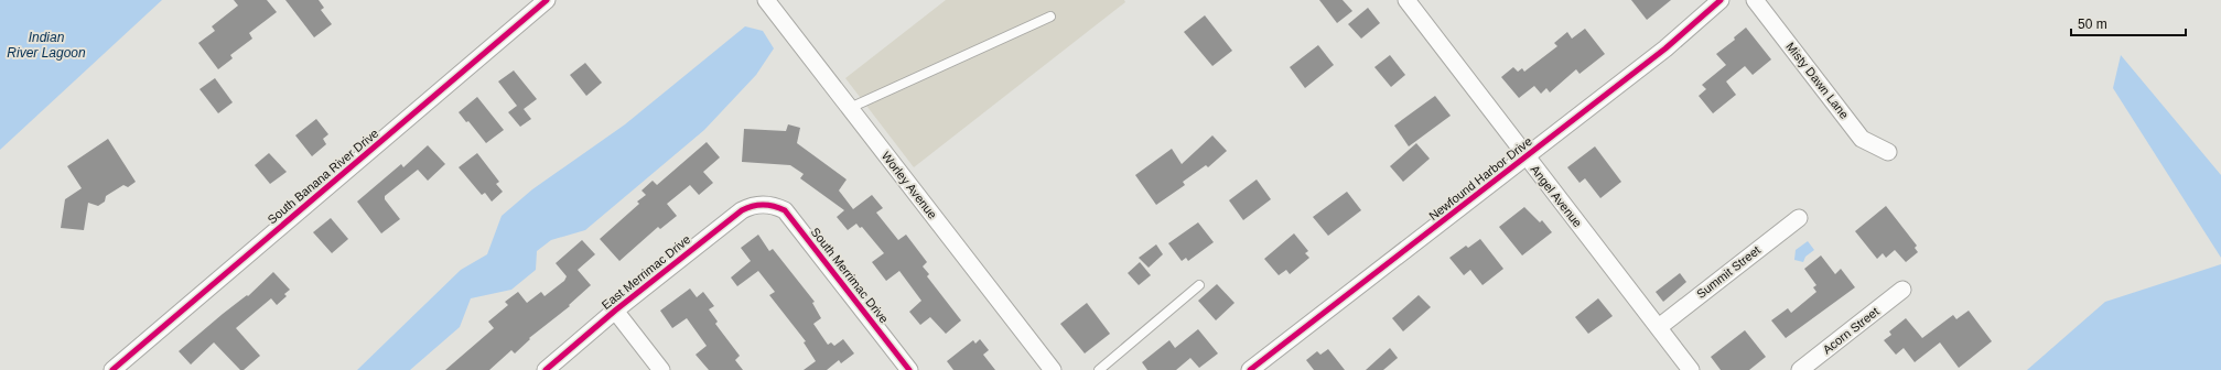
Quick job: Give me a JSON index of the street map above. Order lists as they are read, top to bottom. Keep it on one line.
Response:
{"streets":{"street":["Misty Dawn Lane","South Banana River Drive","Newfound Harbor Drive","Worley Avenue","Angel Avenue","East Merrimac Drive","Summit Street","South Merrimac Drive","Acorn Street"]},"crossings":[["Newfound Harbor Drive","Angel Avenue"],["Angel Avenue","Summit Street"],["East Merrimac Drive","South Merrimac Drive"]],"water":["Indian River Lagoon"],"scale_bar":"50 m"}
